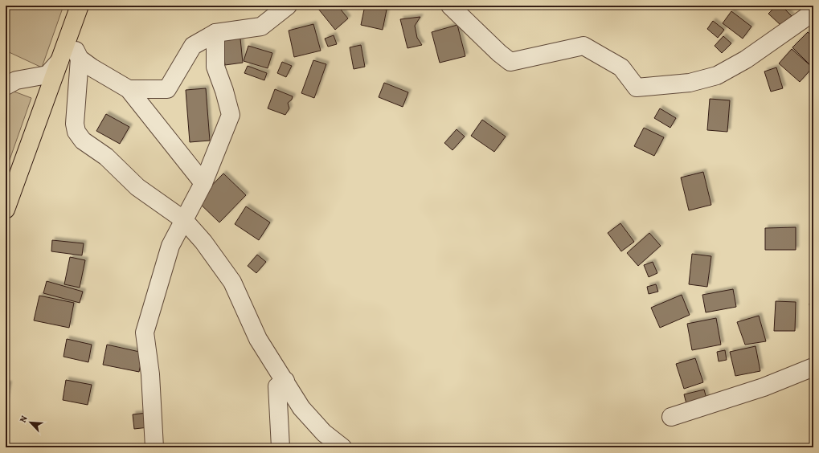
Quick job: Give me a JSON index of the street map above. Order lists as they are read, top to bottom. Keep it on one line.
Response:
{"north":"top left"}
